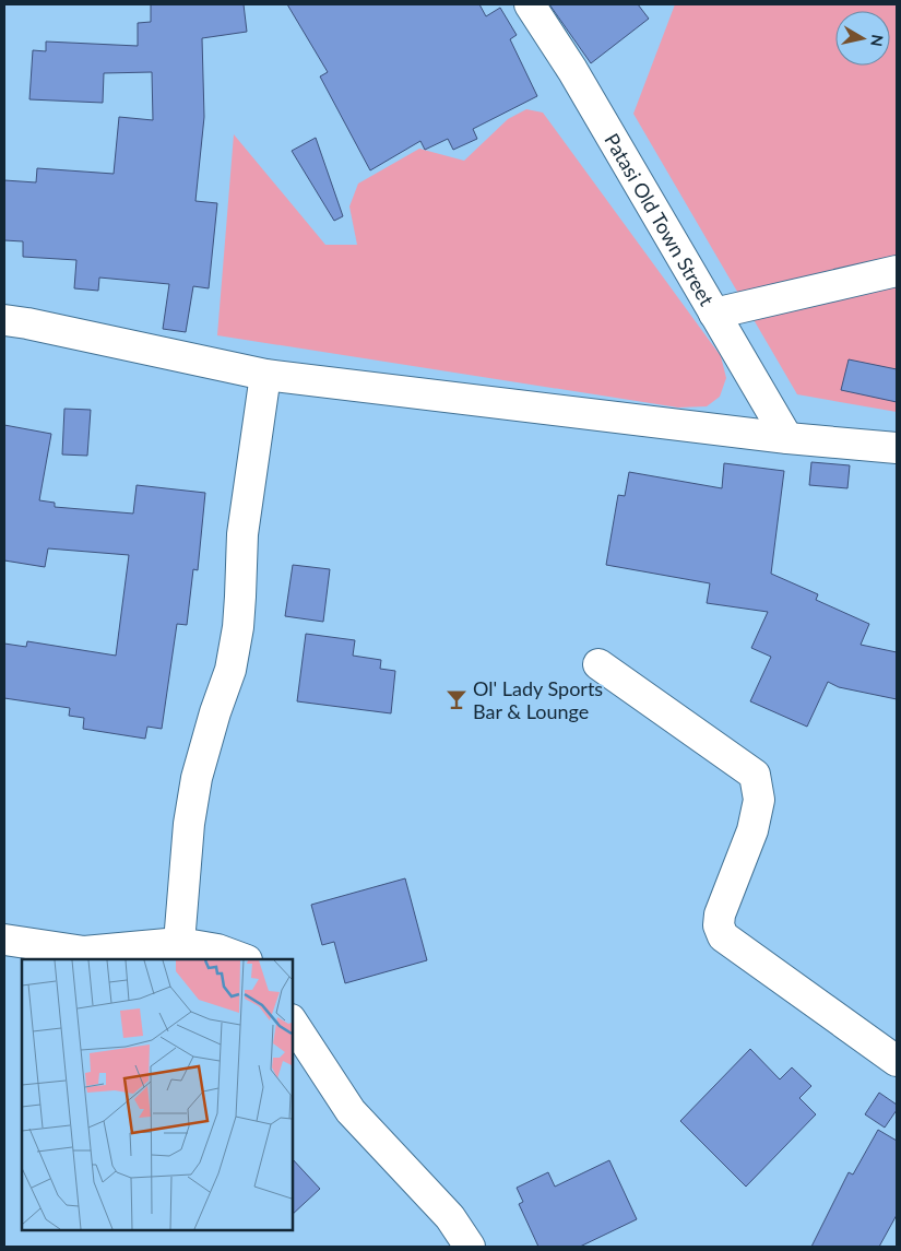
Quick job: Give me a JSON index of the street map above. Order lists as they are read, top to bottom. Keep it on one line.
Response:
{"streets":{"street":["Patasi Old Town Street"]},"places":{"bar":["Ol' Lady Sports Bar & Lounge"]},"north":"right"}
